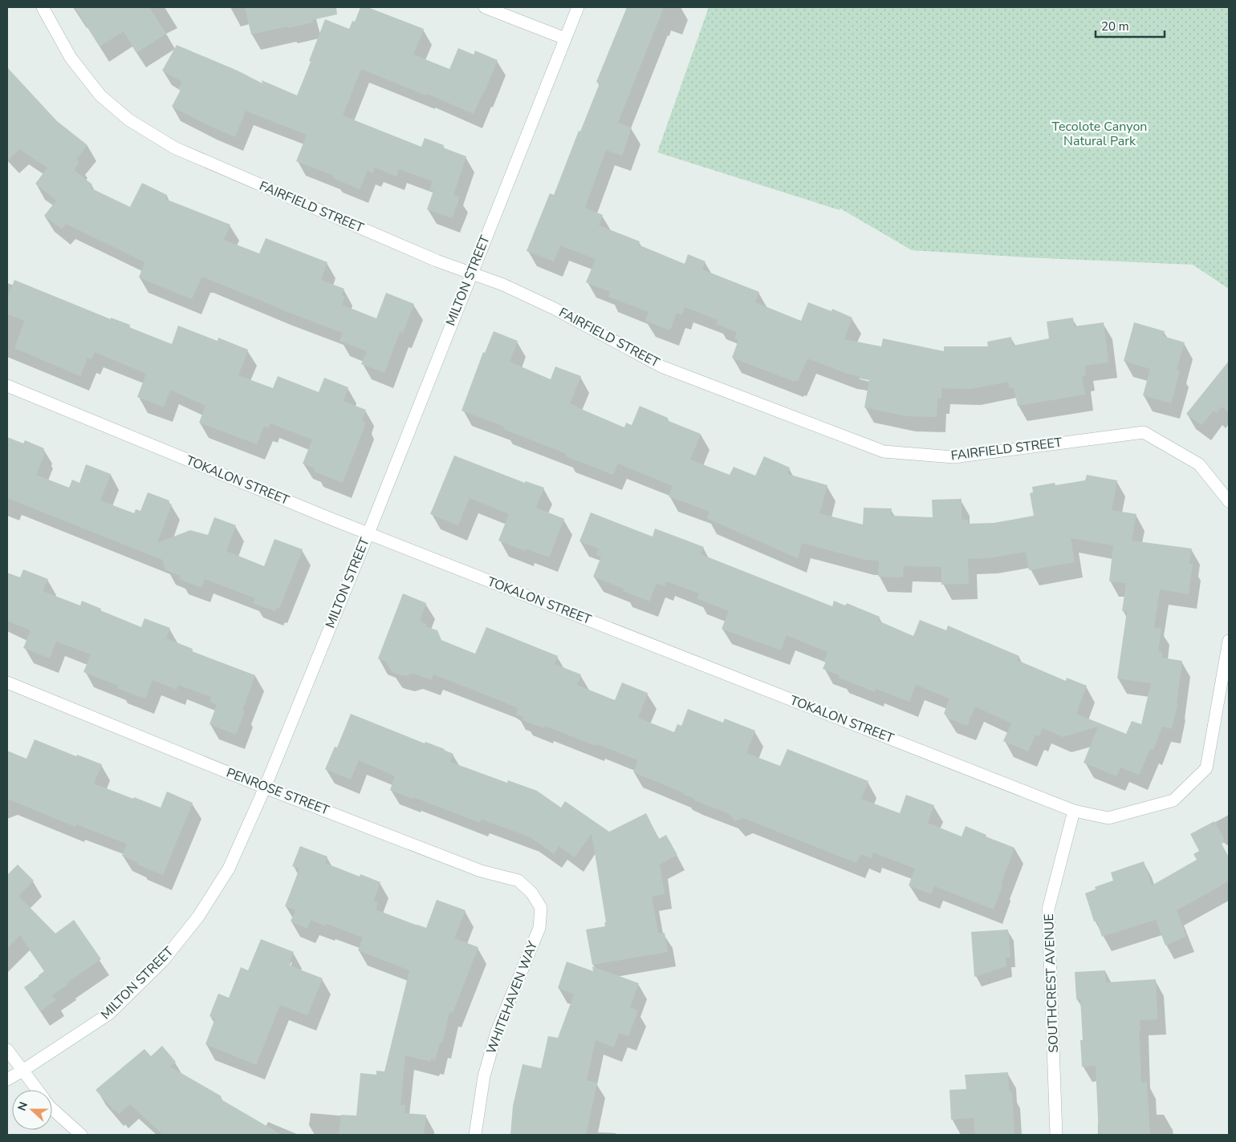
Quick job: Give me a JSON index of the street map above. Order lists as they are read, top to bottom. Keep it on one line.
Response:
{"streets":{"street":["FAIRFIELD STREET","MILTON STREET","TOKALON STREET","PENROSE STREET","SOUTHCREST AVENUE","WHITEHAVEN WAY"]},"crossings":[["FAIRFIELD STREET","MILTON STREET"],["MILTON STREET","TOKALON STREET"],["MILTON STREET","PENROSE STREET"],["TOKALON STREET","SOUTHCREST AVENUE"],["PENROSE STREET","WHITEHAVEN WAY"]],"parks":["Tecolote Canyon Natural Park"],"scale_bar":"20 m","north":"left"}
